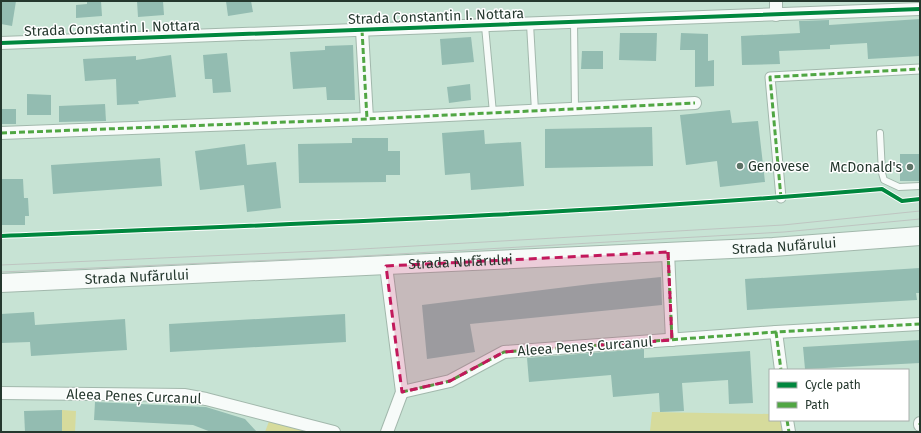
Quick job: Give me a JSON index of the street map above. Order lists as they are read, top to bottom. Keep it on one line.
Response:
{"streets":{"main road":["Strada Nufărului"],"street":["Strada Constantin I. Nottara","Aleea Peneș Curcanul"]},"places":["Genovese","McDonald's"],"legend":["Cycle path","Path"]}
